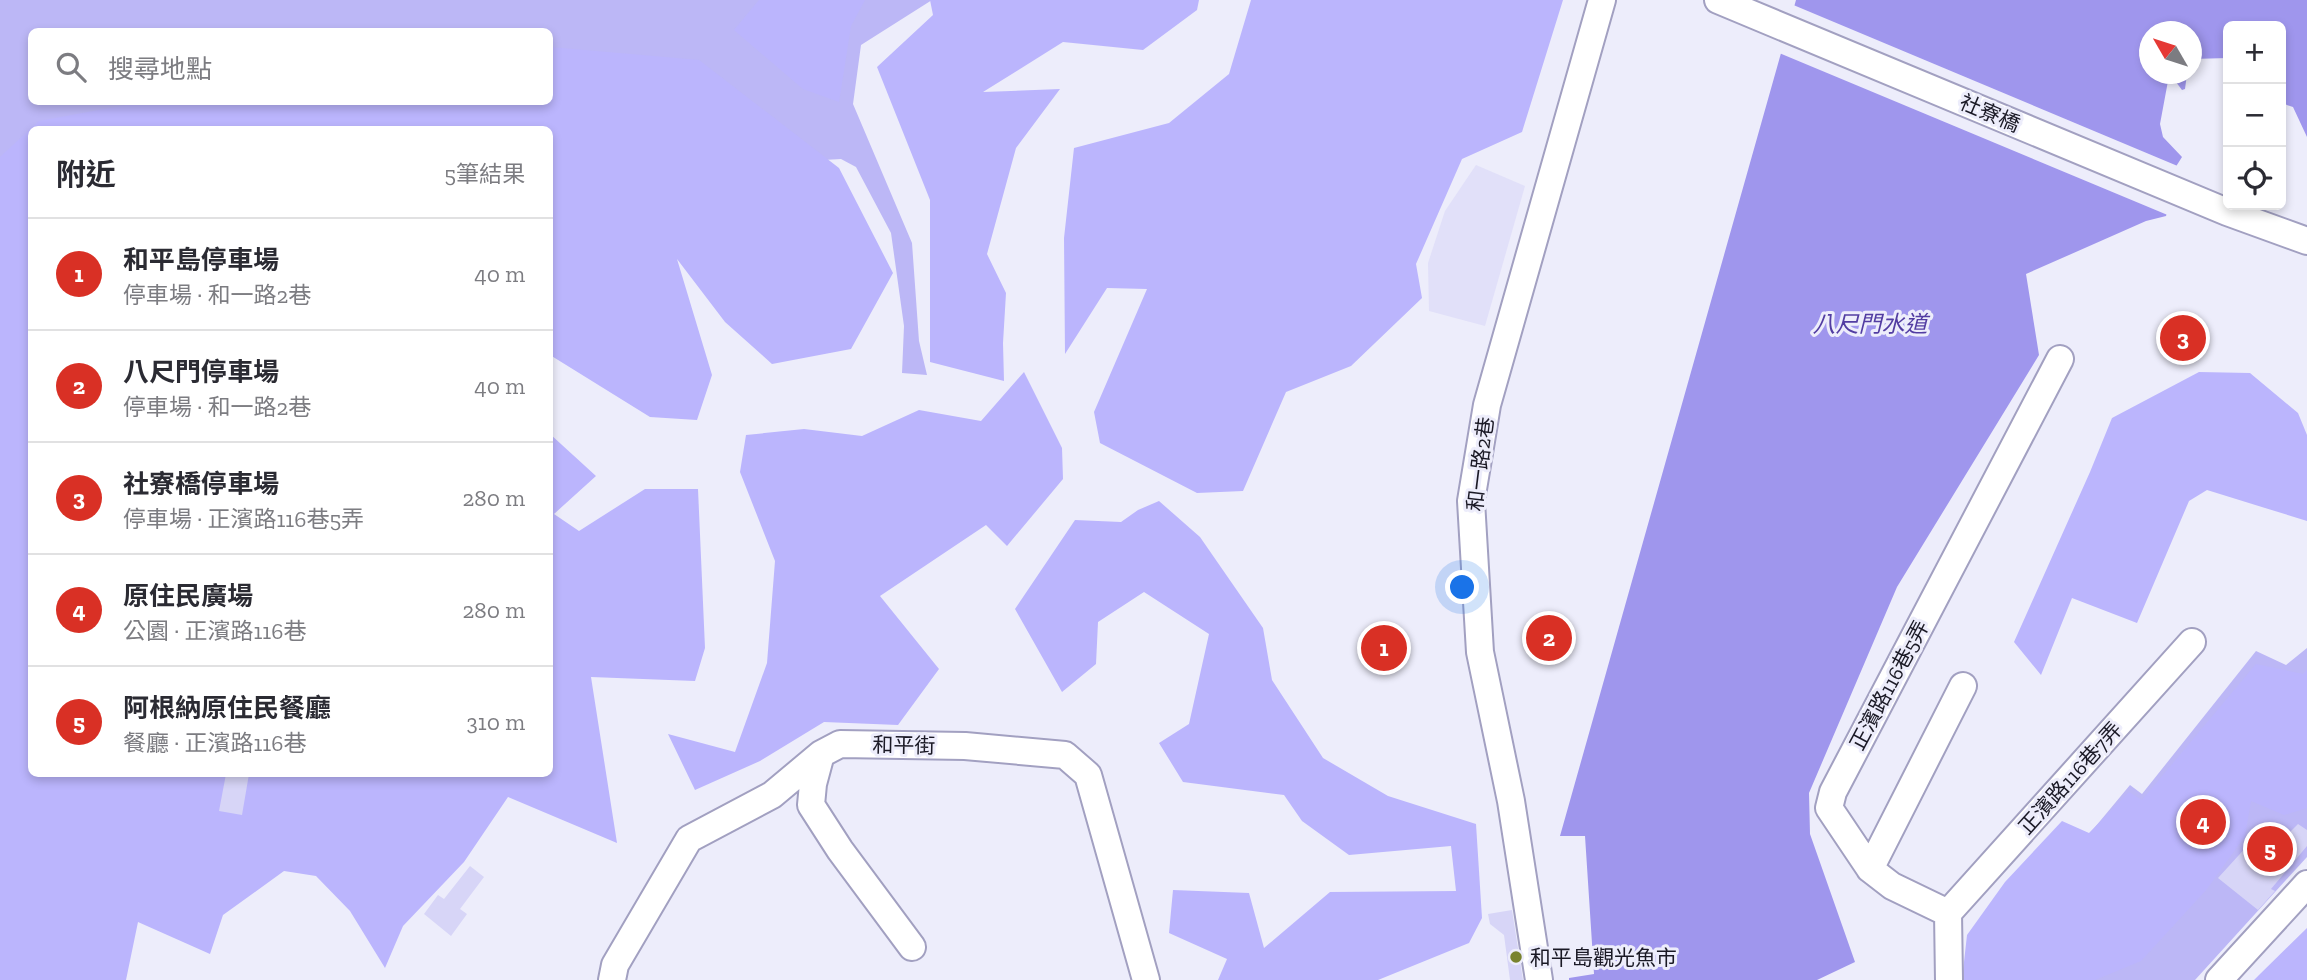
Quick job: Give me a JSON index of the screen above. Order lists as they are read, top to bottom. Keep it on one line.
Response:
{"streets":{"street":["社寮橋","和一路2巷","正濱路116巷5弄","和平街","正濱路116巷7弄"]},"crossings":[["正濱路116巷5弄","正濱路116巷7弄"]],"water":["八尺門水道"],"places":["和平島觀光魚市"],"north":"top left","page":{"map_buttons":["+","−"],"search":"搜尋地點","heading":["附近","5筆結果"],"list":[{"mark":"1","name":"和平島停車場","note":"停車場 · 和一路2巷","value":"40 m"},{"mark":"2","name":"八尺門停車場","note":"停車場 · 和一路2巷","value":"40 m"},{"mark":"3","name":"社寮橋停車場","note":"停車場 · 正濱路116巷5弄","value":"280 m"},{"mark":"4","name":"原住民廣場","note":"公園 · 正濱路116巷","value":"280 m"},{"mark":"5","name":"阿根納原住民餐廳","note":"餐廳 · 正濱路116巷","value":"310 m"}],"pins":["3","2","1","4","5"]}}
